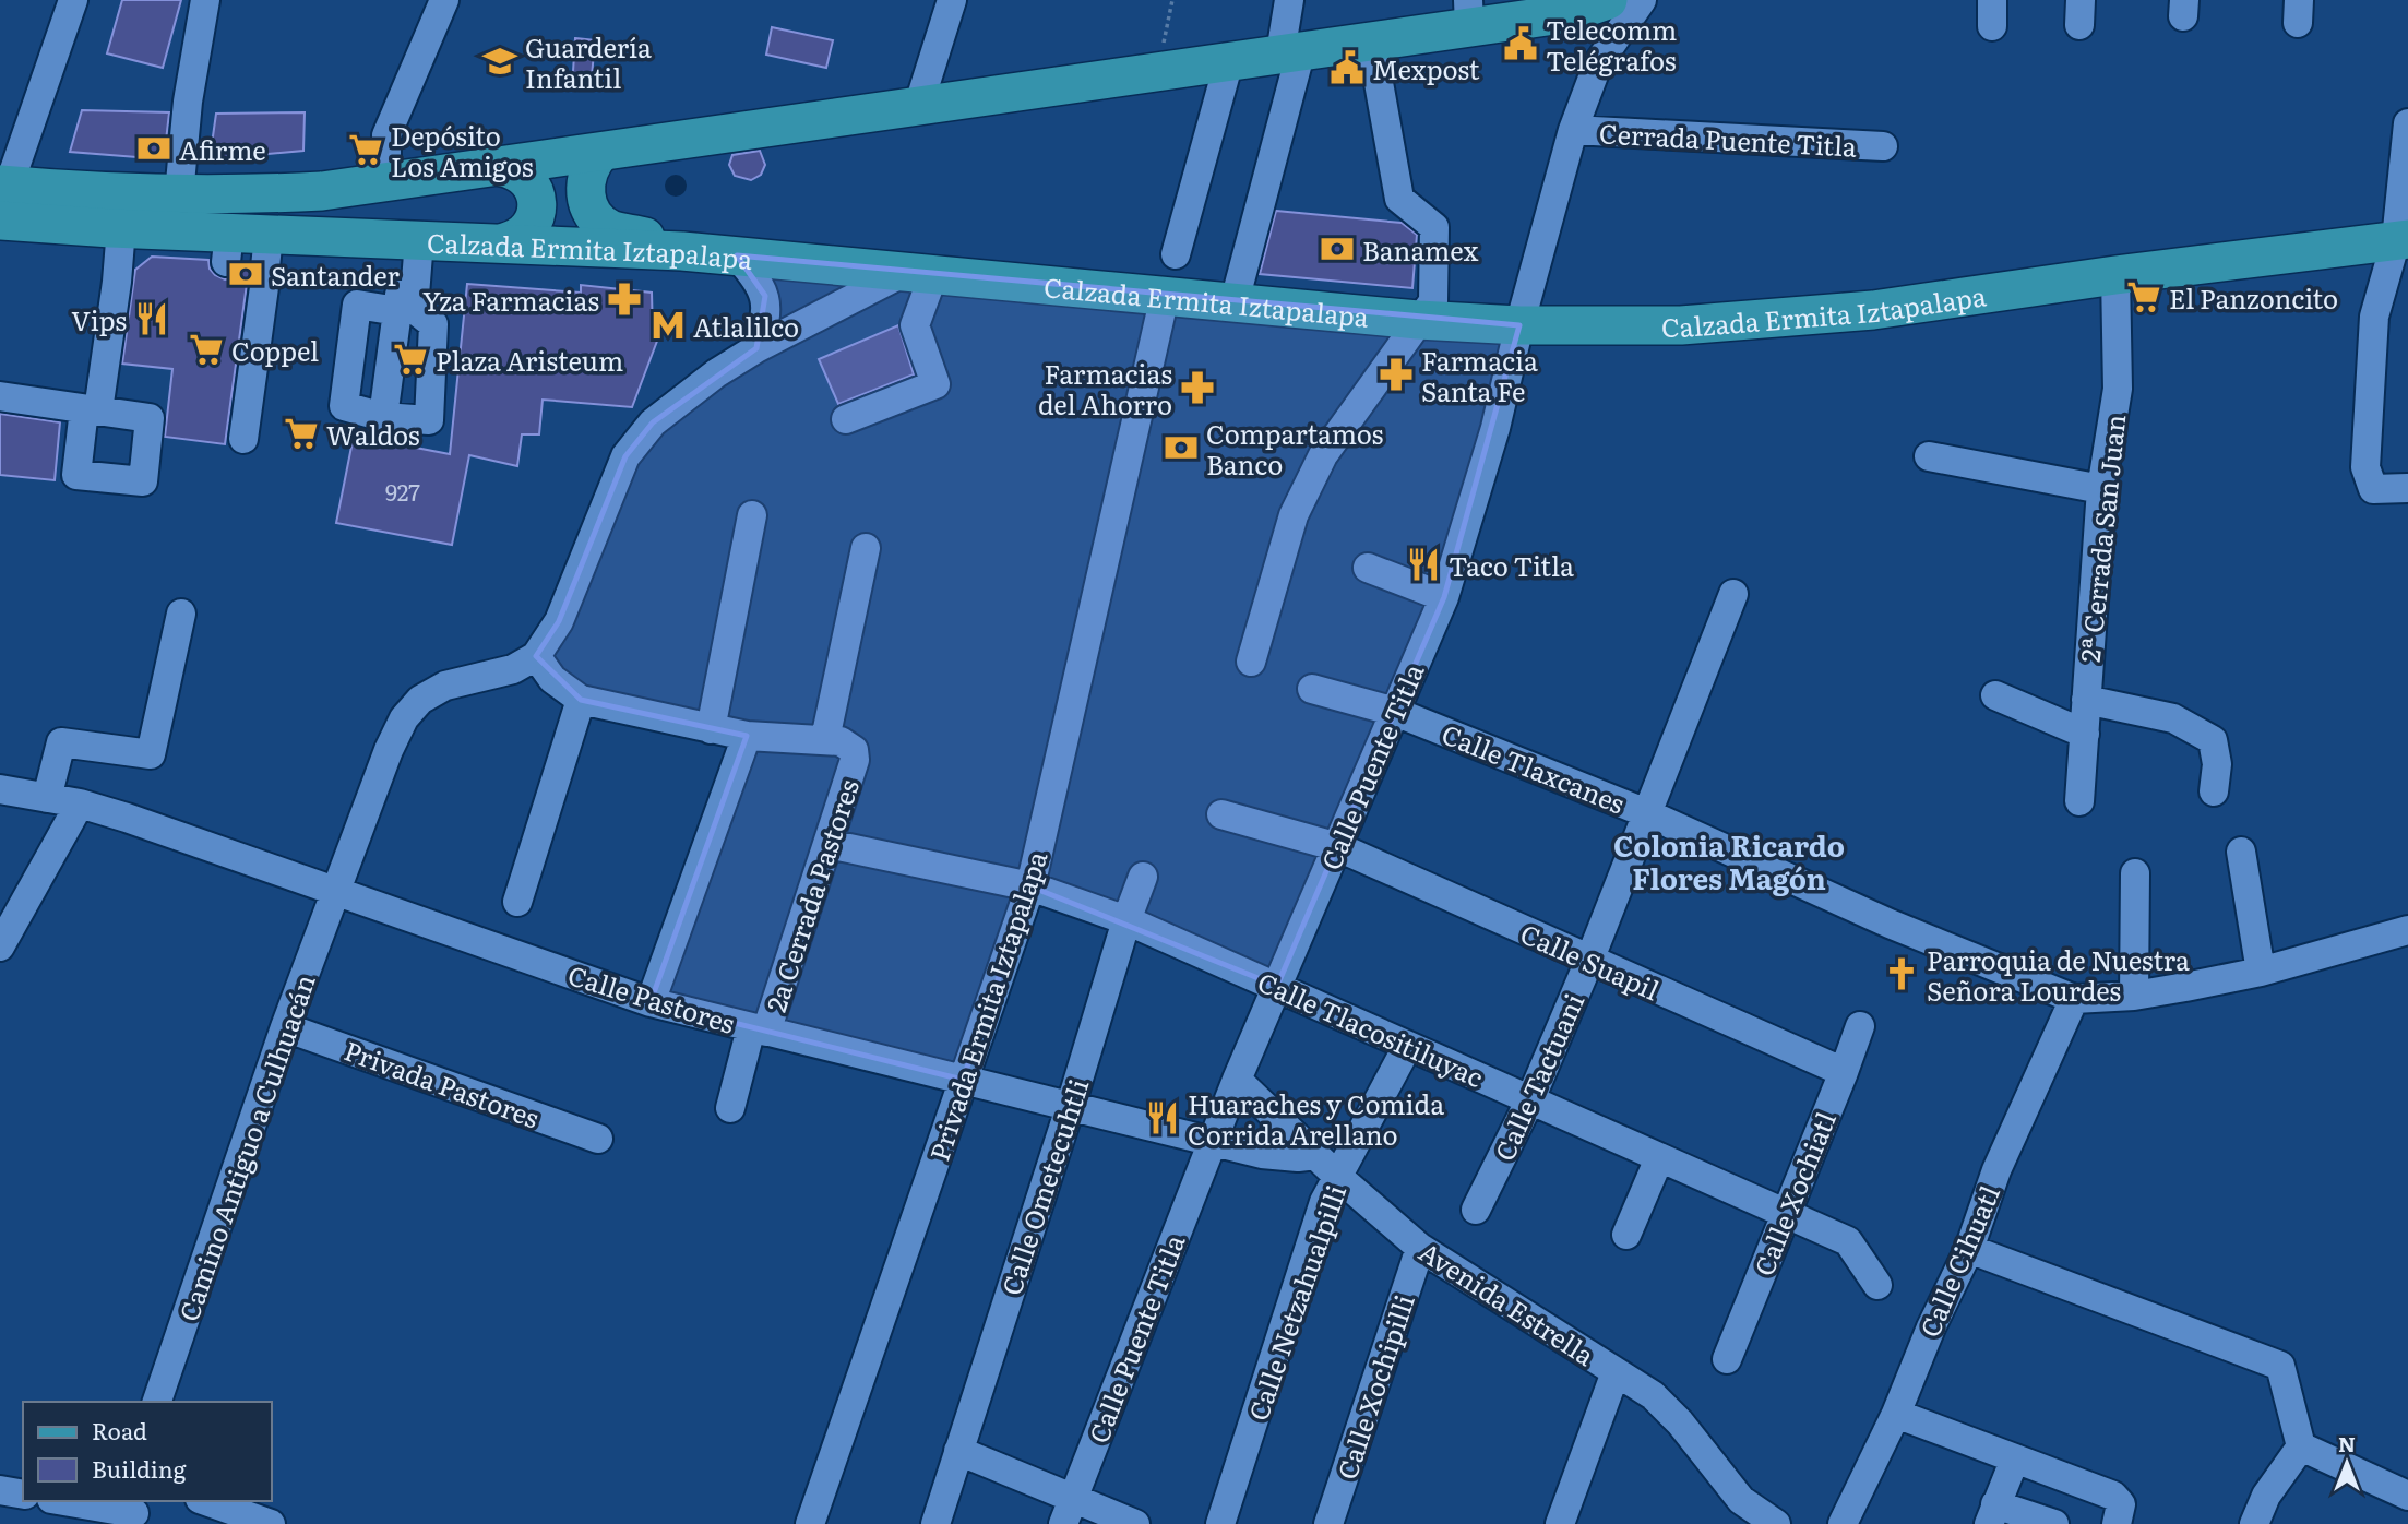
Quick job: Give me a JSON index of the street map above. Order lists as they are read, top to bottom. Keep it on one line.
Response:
{"streets":{"main road":["Calzada Ermita Iztapalapa"],"street":["Cerrada Puente Titla","2ª Cerrada San Juan","Calle Puente Titla","Calle Tlaxcanes","2a Cerrada Pastores","Calle Suapil","Calle Pastores","Privada Ermita Iztapalapa","Calle Tlacositiluyac","Calle Tactuani","Privada Pastores","Camino Antiguo a Culhuacán","Calle Ometecuhtli","Calle Xochiatl","Calle Cihuatl","Calle Netzahualpilli","Avenida Estrella","Calle Xochipilli"]},"crossings":[["Cerrada Puente Titla","Calle Puente Titla"],["Calzada Ermita Iztapalapa","2ª Cerrada San Juan"],["Calzada Ermita Iztapalapa","Calle Puente Titla"],["Calzada Ermita Iztapalapa","Privada Ermita Iztapalapa"],["Calle Puente Titla","Calle Tlaxcanes"],["Calle Puente Titla","Calle Suapil"],["Calle Puente Titla","Calle Pastores"],["Calle Puente Titla","Calle Tlacositiluyac"],["Calle Puente Titla","Avenida Estrella"],["Calle Tlaxcanes","Calle Tactuani"],["Calle Tlaxcanes","Calle Cihuatl"],["2a Cerrada Pastores","Calle Pastores"],["2a Cerrada Pastores","Calle Tlacositiluyac"],["Calle Suapil","Calle Tactuani"],["Calle Suapil","Calle Xochiatl"],["Calle Pastores","Privada Ermita Iztapalapa"],["Calle Pastores","Camino Antiguo a Culhuacán"],["Calle Pastores","Calle Ometecuhtli"],["Calle Pastores","Avenida Estrella"],["Privada Ermita Iztapalapa","Calle Tlacositiluyac"],["Calle Tlacositiluyac","Calle Tactuani"],["Calle Tlacositiluyac","Calle Ometecuhtli"],["Calle Tlacositiluyac","Calle Xochiatl"],["Calle Tlacositiluyac","Calle Netzahualpilli"],["Privada Pastores","Camino Antiguo a Culhuacán"],["Calle Netzahualpilli","Avenida Estrella"],["Avenida Estrella","Calle Xochipilli"]],"districts":["Colonia Ricardo Flores Magón"],"places":{"public building":["Telecomm Telégrafos","Mexpost"],"school or university":["Guardería Infantil"],"bank":["Afirme","Banamex","Santander","Compartamos Banco"],"supermarket":["Depósito Los Amigos","El Panzoncito","Coppel","Plaza Aristeum","Waldos"],"pharmacy":["Yza Farmacias","Farmacia Santa Fe","Farmacias del Ahorro"],"restaurant":["Vips","Taco Titla","Huaraches y Comida Corrida Arellano"],"metro station":["Atlalilco"],"church":["Parroquia de Nuestra Señora Lourdes"]},"house_numbers":["927"],"legend":["Road","Building"],"north":"top"}
